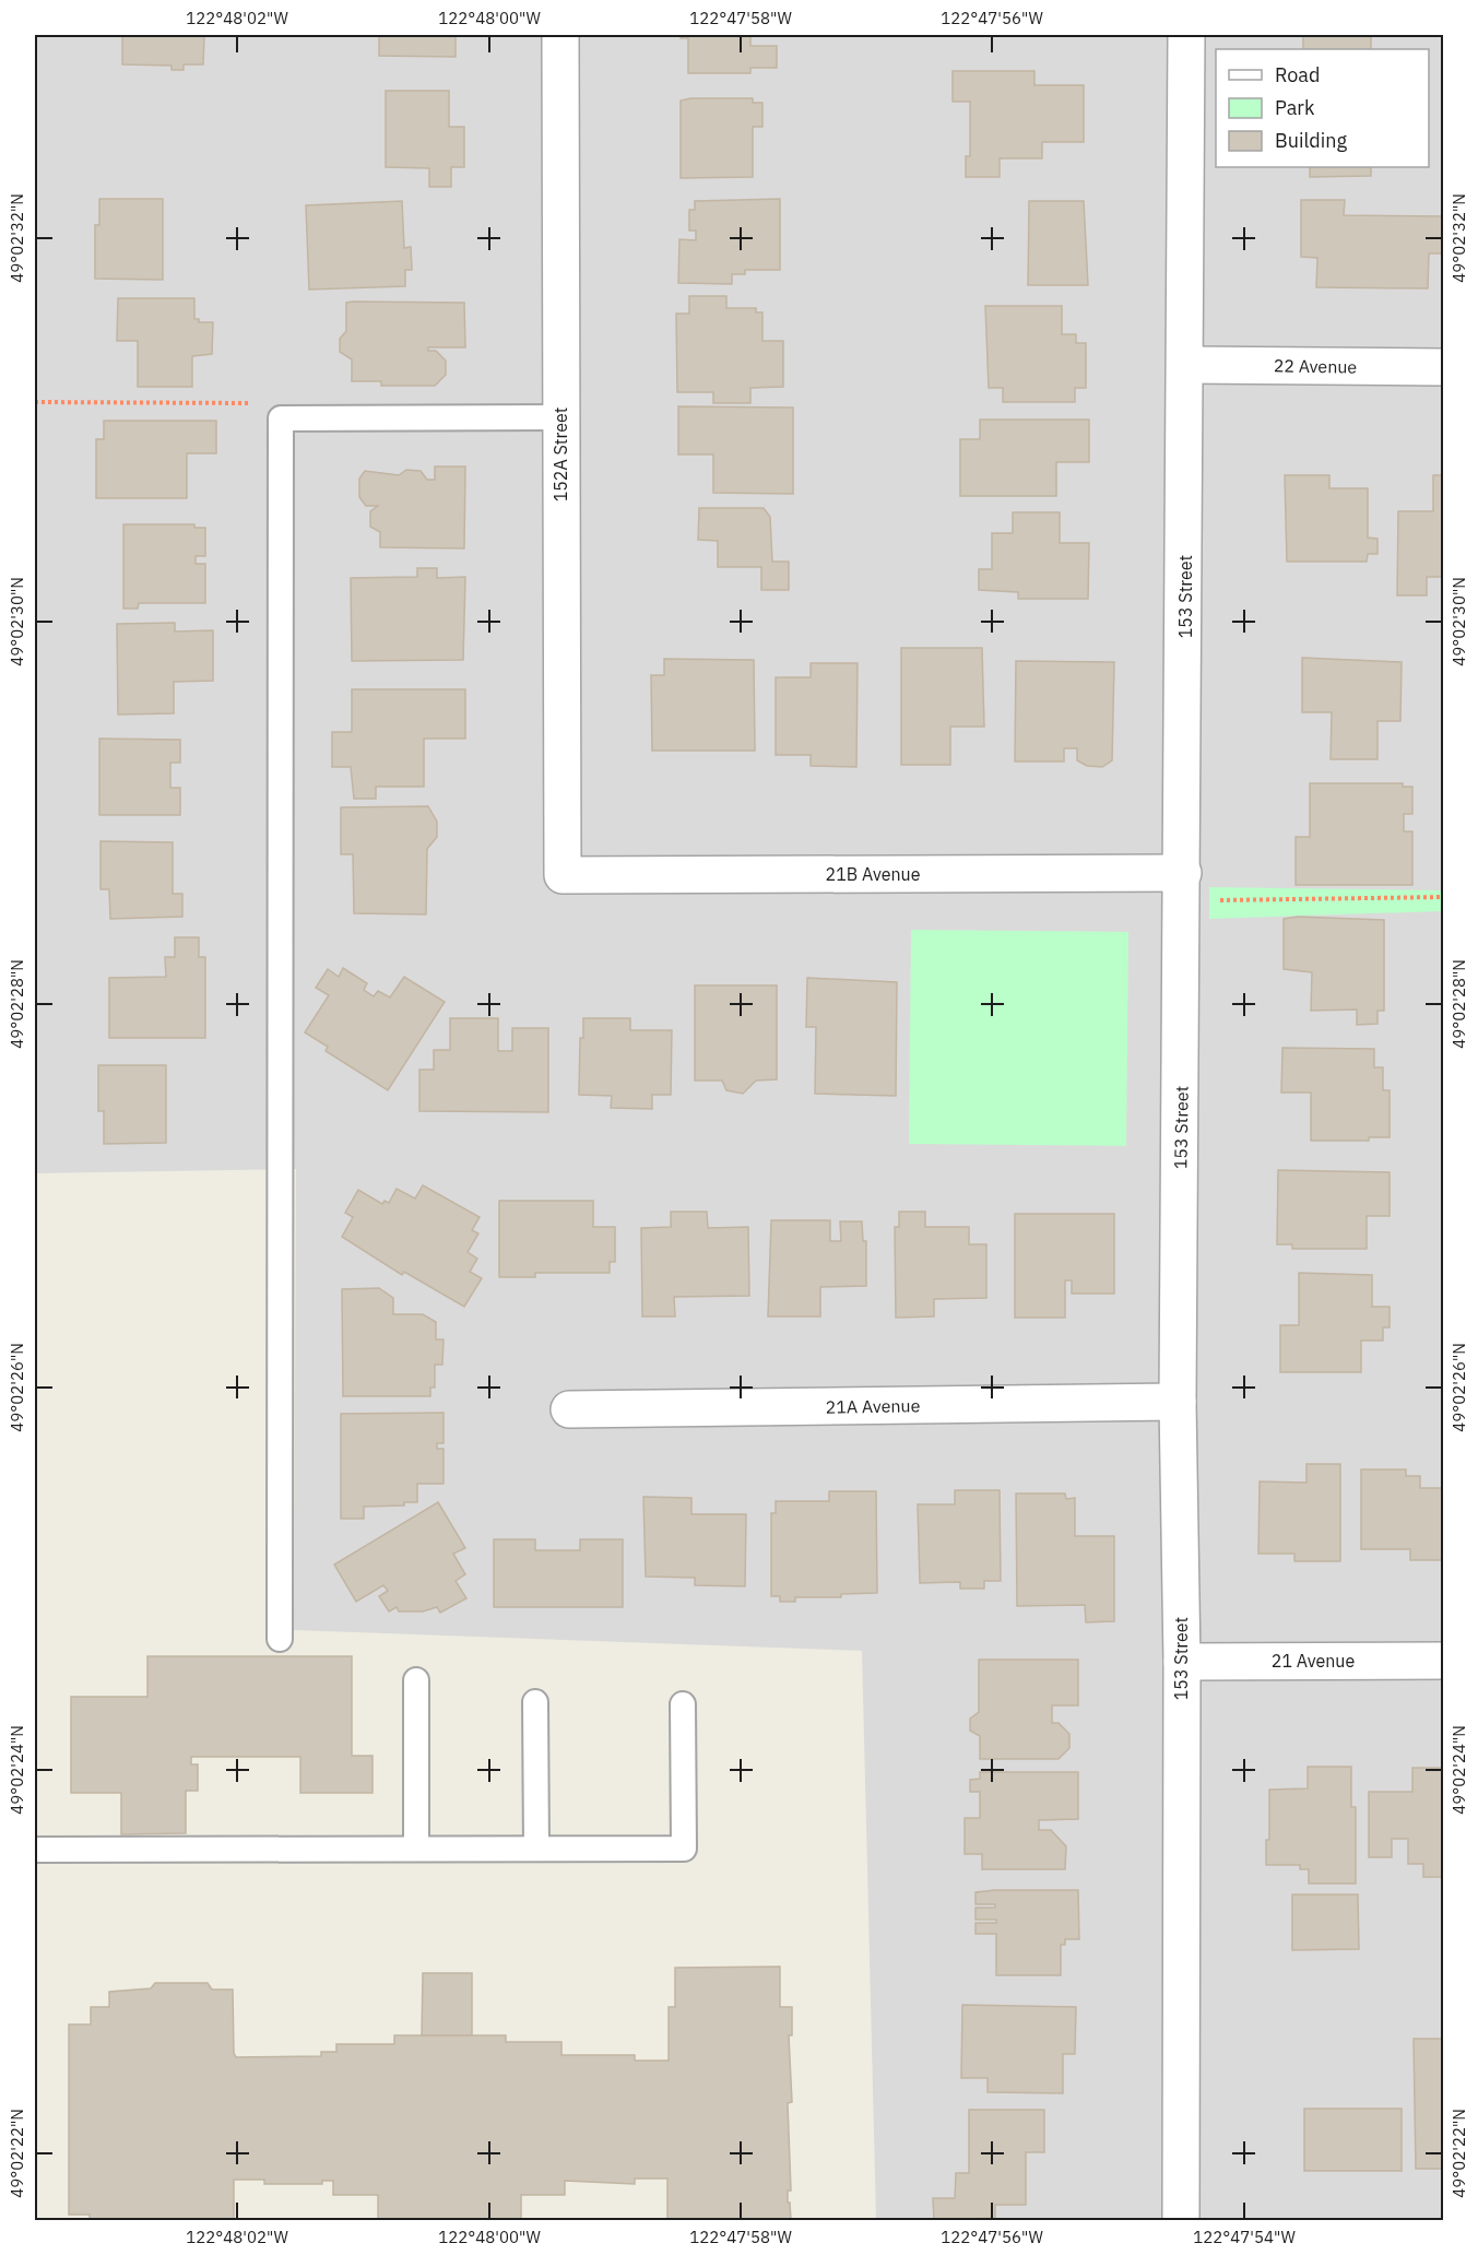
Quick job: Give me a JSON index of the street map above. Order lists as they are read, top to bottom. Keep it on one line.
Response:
{"streets":{"street":["22 Avenue","152A Street","153 Street","21B Avenue","21A Avenue","21 Avenue"]},"crossings":[["22 Avenue","153 Street"],["152A Street","21B Avenue"],["153 Street","21B Avenue"],["153 Street","21A Avenue"],["153 Street","21 Avenue"]],"legend":["Road","Park","Building"],"coordinates":["122°48'02\"W","122°48'00\"W","122°47'58\"W","122°47'56\"W","49°02'32\"N","49°02'30\"N","49°02'28\"N","49°02'26\"N","49°02'24\"N","49°02'22\"N","122°47'54\"W"]}
